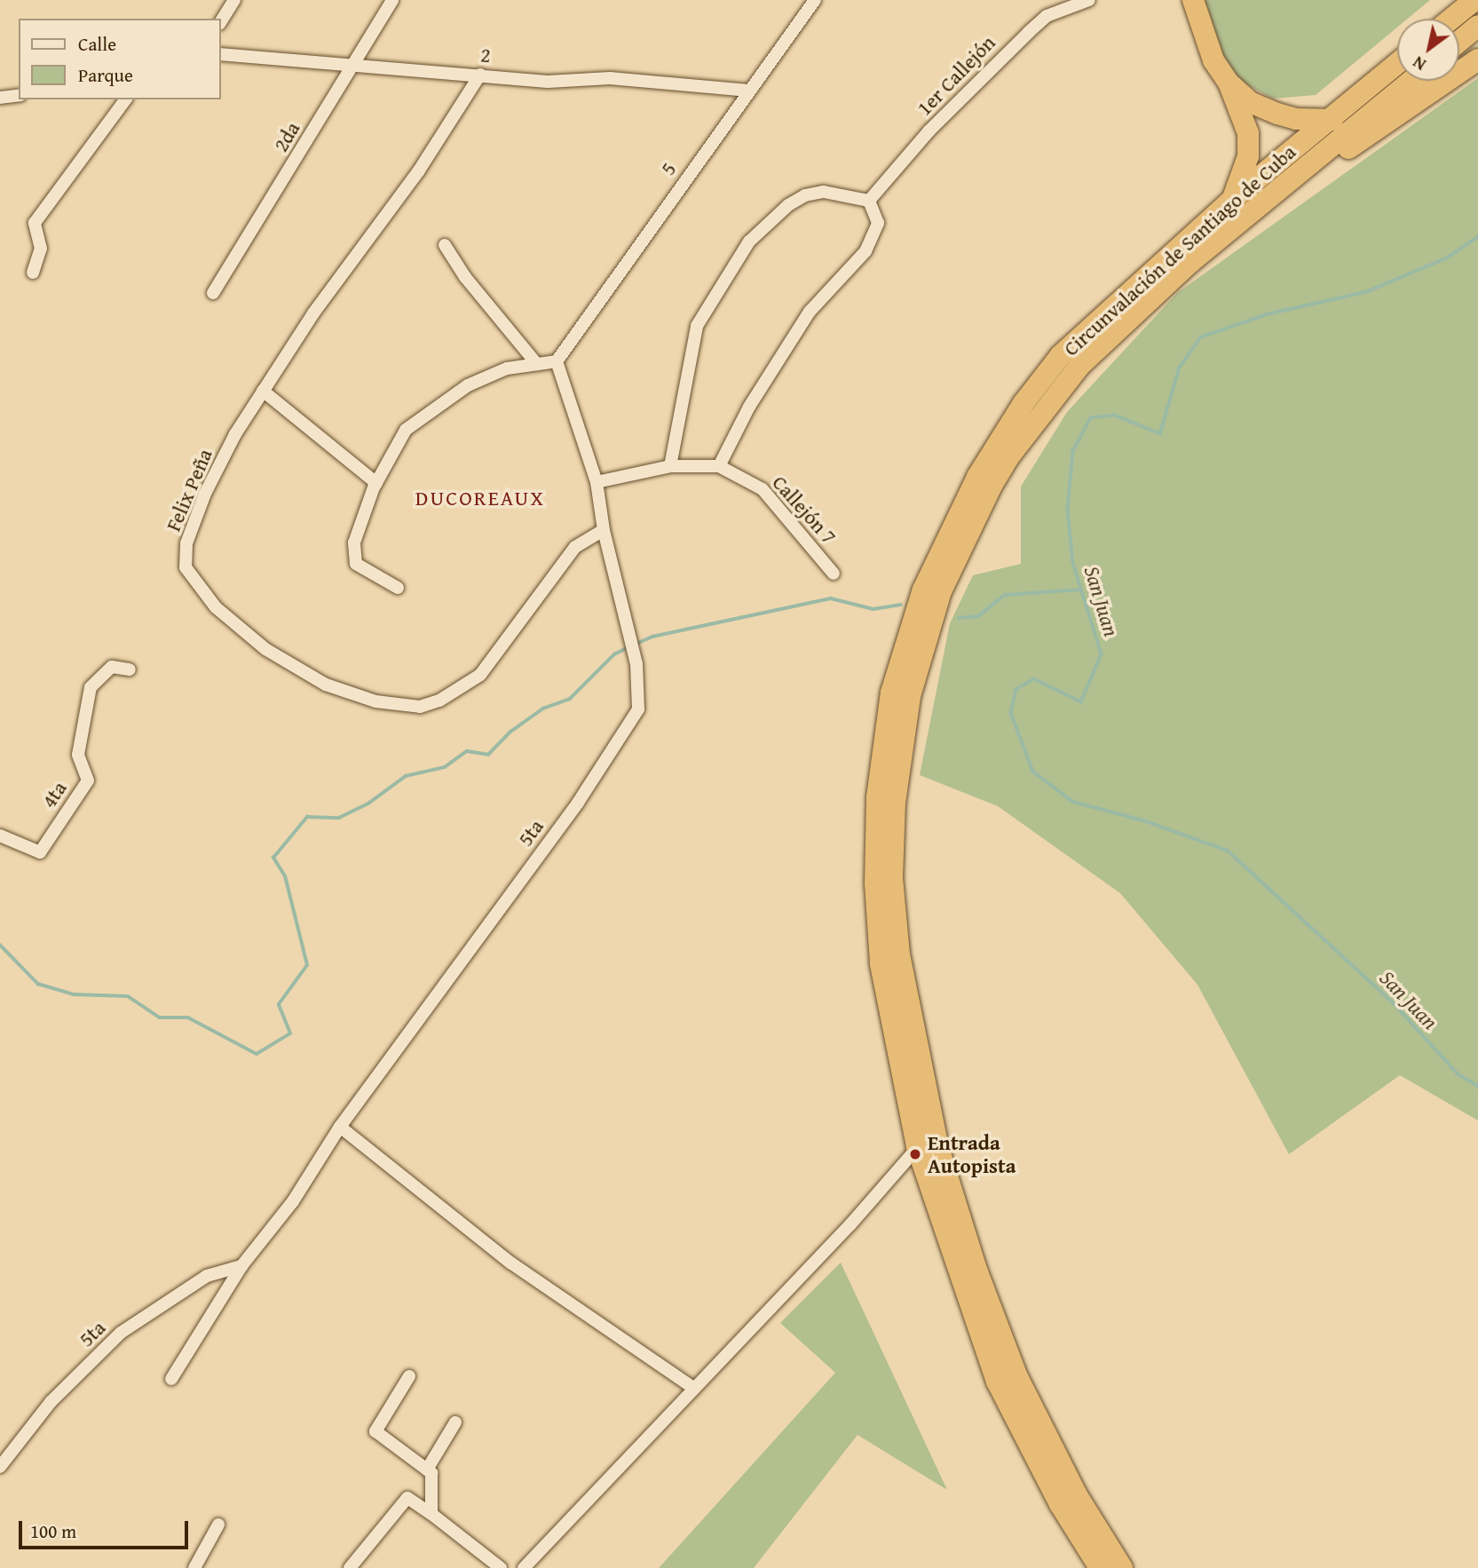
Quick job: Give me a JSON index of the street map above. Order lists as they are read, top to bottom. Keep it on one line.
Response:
{"streets":{"highway":["Circunvalación de Santiago de Cuba"],"street":["2","1er Callejón","2da","5","Felix Peña","Callejón 7","4ta","5ta"]},"crossings":[["2","2da"],["2","5"],["2","Felix Peña"],["5","5ta"],["Felix Peña","5ta"],["Callejón 7","5ta"]],"districts":["DUCOREAUX"],"water":["San Juan"],"places":["Entrada Autopista"],"legend":["Calle","Parque"],"scale_bar":"100 m","north":"bottom left"}
